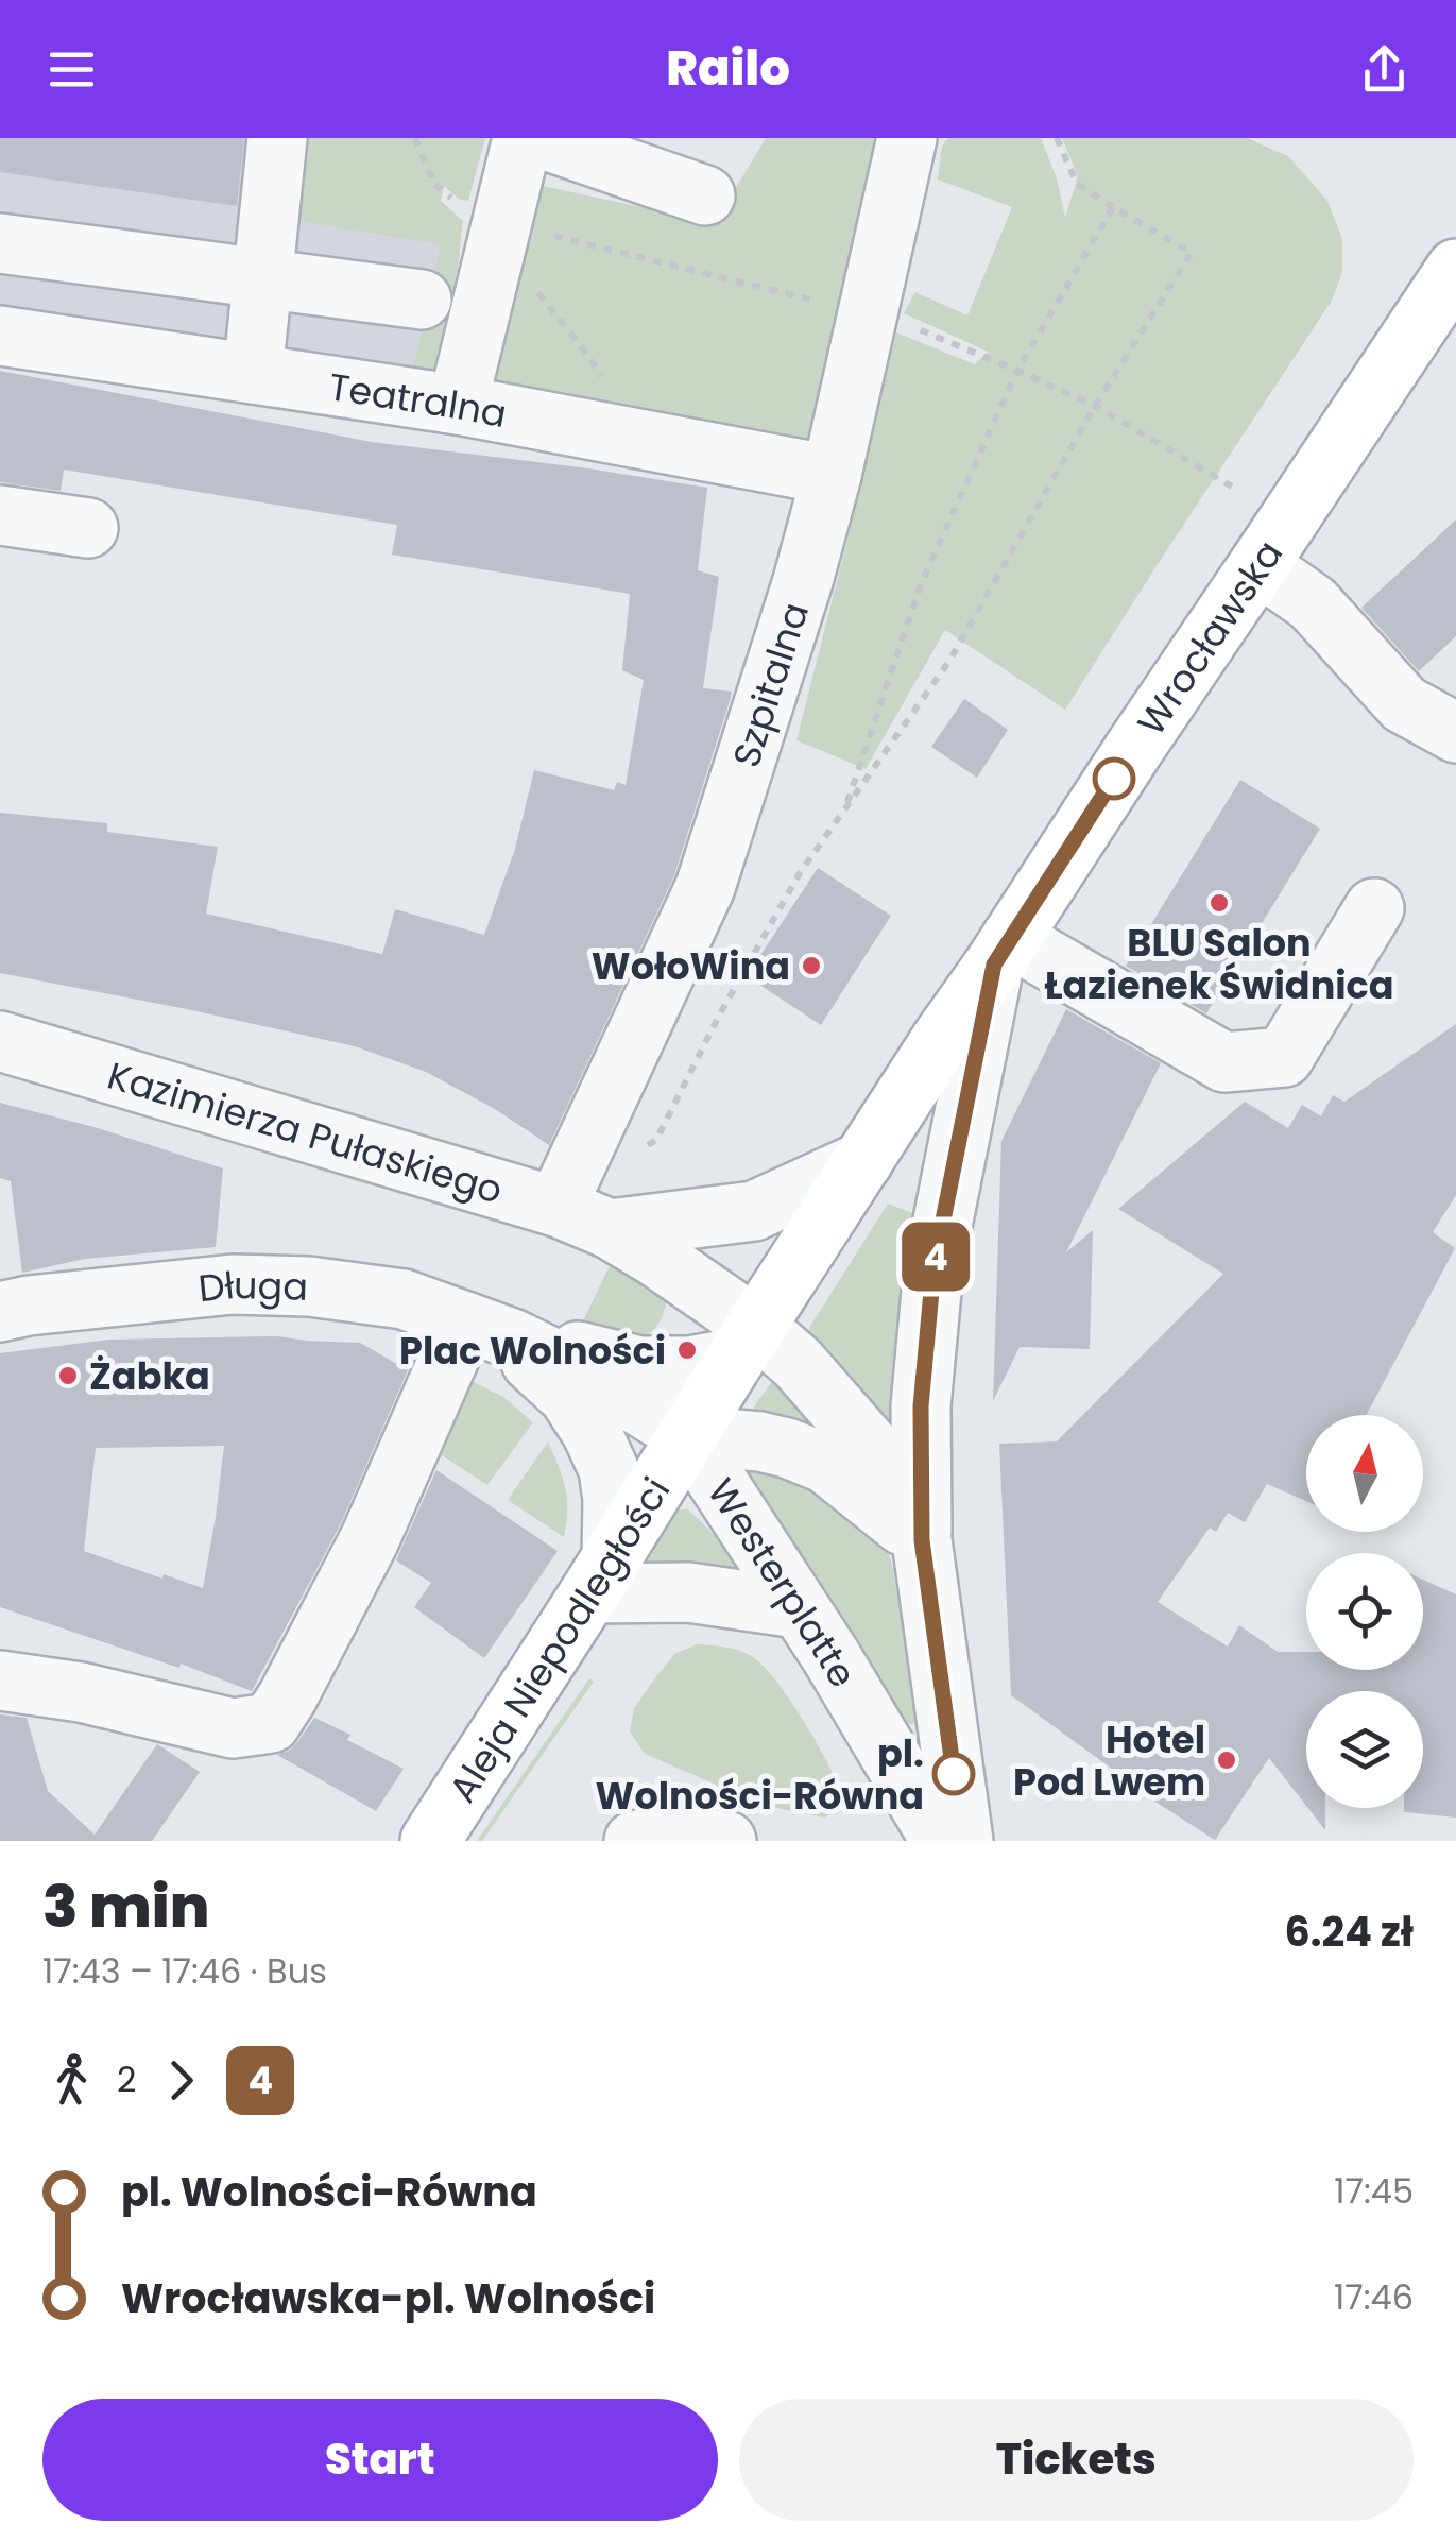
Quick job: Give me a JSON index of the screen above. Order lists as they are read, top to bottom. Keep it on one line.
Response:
{"streets":{"main road":["Wrocławska","Aleja Niepodległości"],"street":["Teatralna","Szpitalna","Kazimierza Pułaskiego","Długa","Westerplatte"]},"crossings":[["Teatralna","Szpitalna"],["Wrocławska","Kazimierza Pułaskiego"],["Wrocławska","Długa"],["Wrocławska","Aleja Niepodległości"],["Szpitalna","Kazimierza Pułaskiego"],["Kazimierza Pułaskiego","Długa"],["Kazimierza Pułaskiego","Aleja Niepodległości"],["Długa","Westerplatte"],["Długa","Aleja Niepodległości"],["Westerplatte","Aleja Niepodległości"]],"places":["BLU Salon Łazienek Świdnica","WołoWina","Plac Wolności","Żabka","Hotel Pod Lwem","pl. Wolności-Równa"],"lines":["bus line 4"],"north":"top","page":{"header":"Railo","on_map":"4","heading":["3 min","17:43 – 17:46 · Bus","6.24 zł"],"legs":["2","4"],"list":[{"name":"pl. Wolności-Równa","value":"17:45"},{"name":"Wrocławska-pl. Wolności","value":"17:46"}],"buttons":["Start","Tickets"]}}
